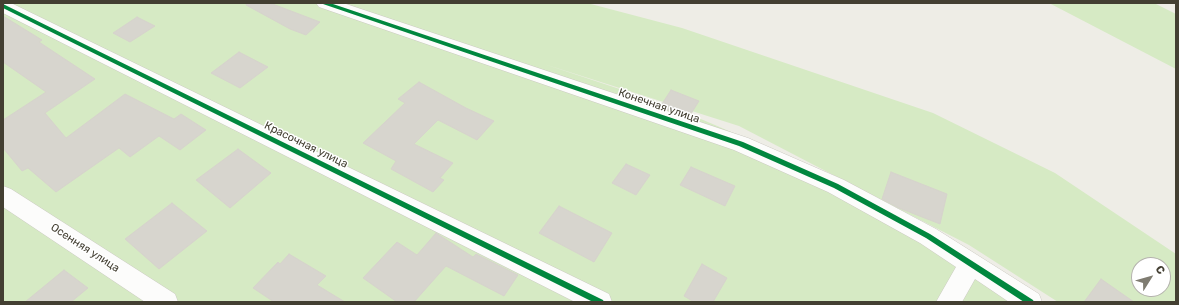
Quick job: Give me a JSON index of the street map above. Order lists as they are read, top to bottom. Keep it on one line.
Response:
{"streets":{"street":["Конечная улица","Красочная улица","Осенняя улица"]},"north":"top right"}
